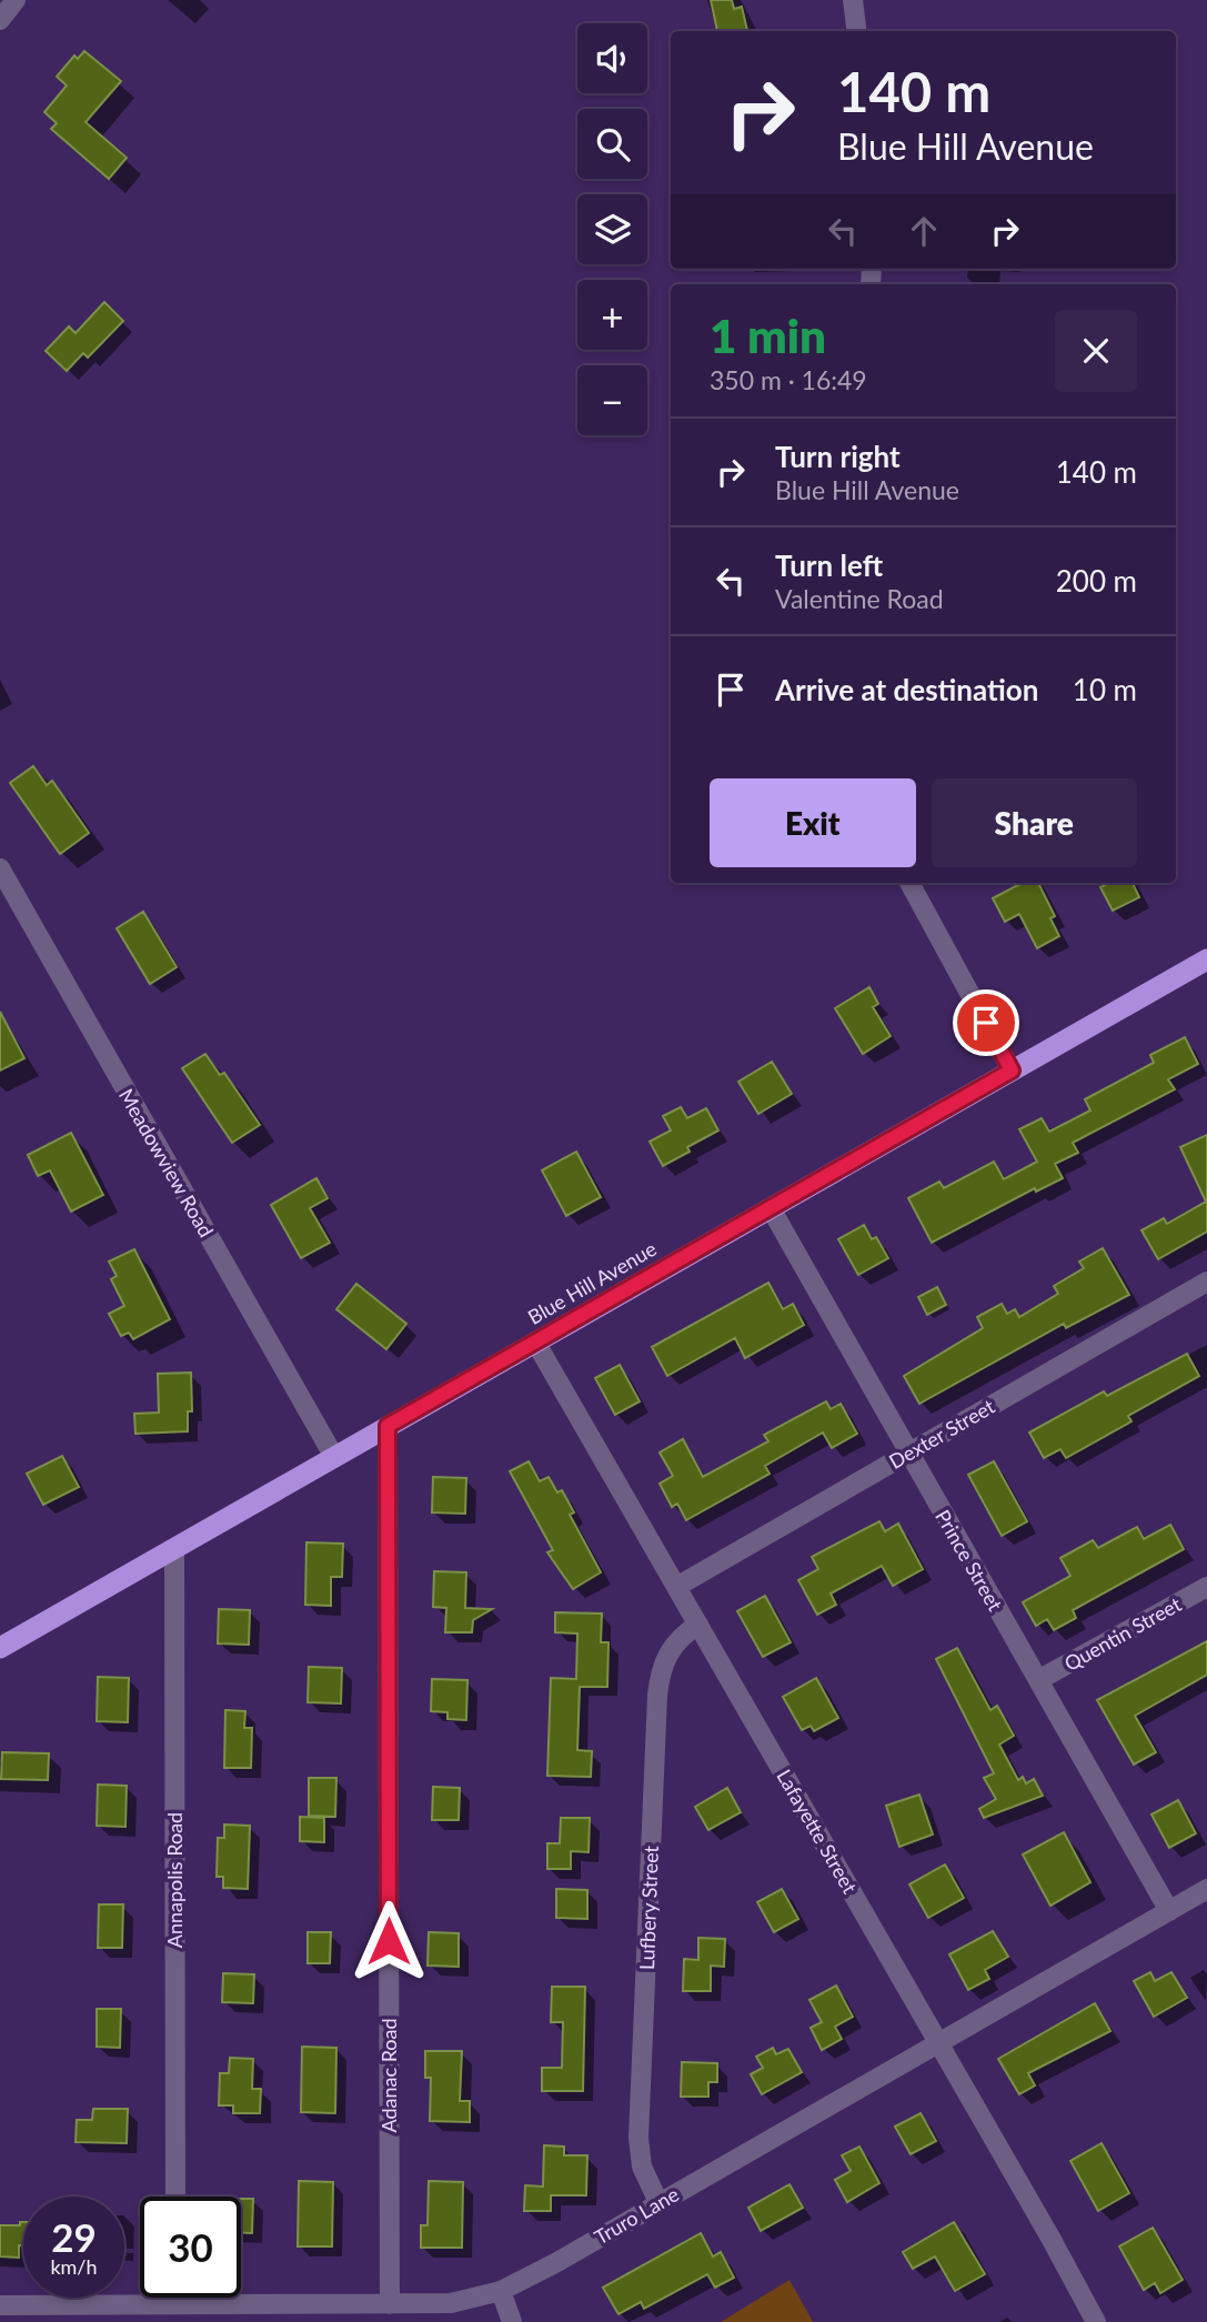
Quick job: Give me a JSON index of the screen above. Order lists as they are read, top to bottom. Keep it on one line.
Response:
{"streets":{"highway":["Blue Hill Avenue"],"street":["Meadowview Road","Dexter Street","Prince Street","Quentin Street","Lafayette Street","Annapolis Road","Lufbery Street","Adanac Road","Truro Lane"]},"crossings":[["Meadowview Road","Blue Hill Avenue"],["Blue Hill Avenue","Prince Street"],["Blue Hill Avenue","Lafayette Street"],["Blue Hill Avenue","Annapolis Road"],["Blue Hill Avenue","Adanac Road"],["Dexter Street","Prince Street"],["Dexter Street","Lafayette Street"],["Prince Street","Quentin Street"],["Prince Street","Truro Lane"],["Lafayette Street","Lufbery Street"],["Lafayette Street","Truro Lane"],["Lufbery Street","Truro Lane"],["Adanac Road","Truro Lane"]],"page":{"map_buttons":["+","−"],"turn":["140 m","Blue Hill Avenue"],"heading":["1 min","350 m · 16:49"],"list":[{"name":"Turn right","note":"Blue Hill Avenue","value":"140 m"},{"name":"Turn left","note":"Valentine Road","value":"200 m"},{"name":"Arrive at destination","value":"10 m"}],"buttons":["Exit","Share"],"speed":"29 km/h","limit":"30"}}
